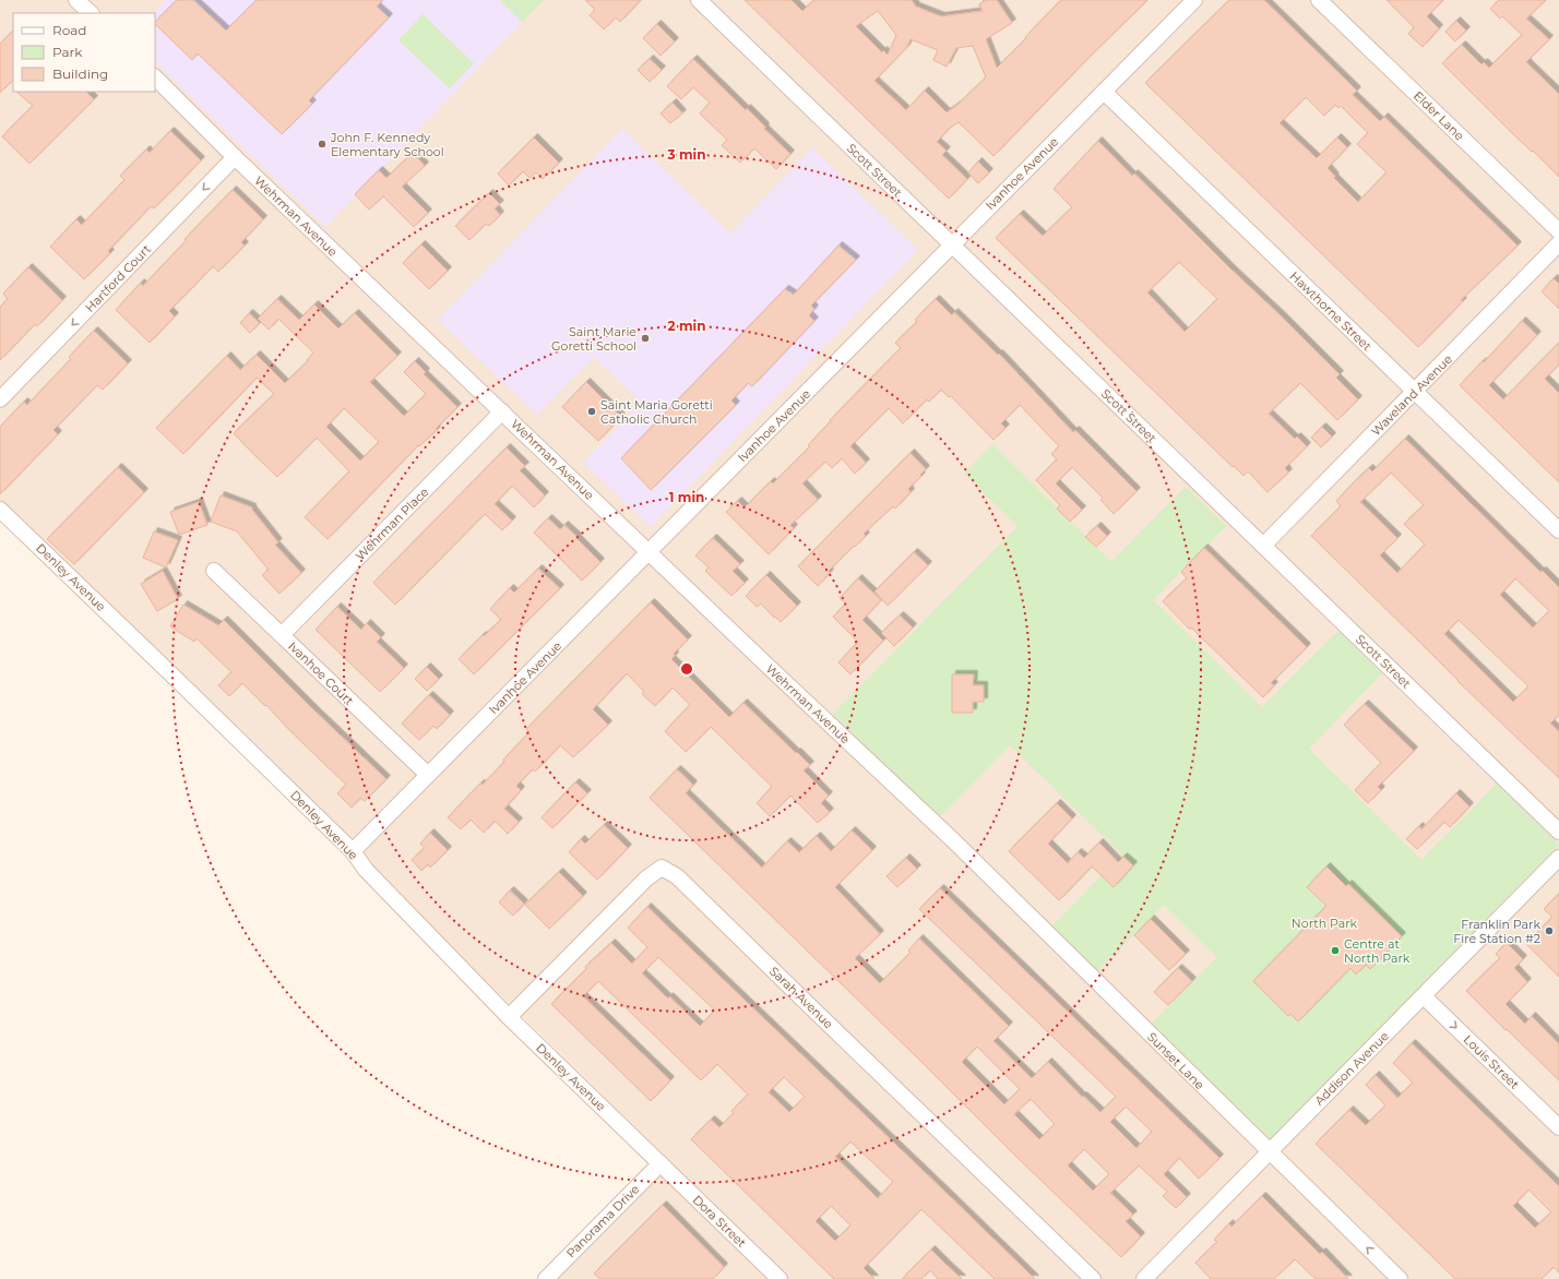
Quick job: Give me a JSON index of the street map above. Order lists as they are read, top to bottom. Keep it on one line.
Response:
{"streets":{"street":["Elder Lane","Scott Street","Ivanhoe Avenue","Wehrman Avenue","Hartford Court","Hawthorne Street","Waveland Avenue","Wehrman Place","Denley Avenue","Ivanhoe Court","Sarah Avenue","Sunset Lane","Louis Street","Addison Avenue","Panorama Drive","Dora Street"]},"crossings":[["Scott Street","Ivanhoe Avenue"],["Scott Street","Waveland Avenue"],["Ivanhoe Avenue","Wehrman Avenue"],["Ivanhoe Avenue","Hawthorne Street"],["Ivanhoe Avenue","Denley Avenue"],["Ivanhoe Avenue","Ivanhoe Court"],["Wehrman Avenue","Hartford Court"],["Wehrman Avenue","Wehrman Place"],["Wehrman Avenue","Sunset Lane"],["Hawthorne Street","Waveland Avenue"],["Wehrman Place","Ivanhoe Court"],["Denley Avenue","Sarah Avenue"],["Denley Avenue","Panorama Drive"],["Denley Avenue","Dora Street"],["Sunset Lane","Addison Avenue"],["Louis Street","Addison Avenue"],["Panorama Drive","Dora Street"]],"one_way":["Hartford Court","Louis Street"],"parks":["North Park"],"places":["John F. Kennedy Elementary School","Saint Marie Goretti School","Saint Maria Goretti Catholic Church","Franklin Park Fire Station #2","Centre at North Park"],"legend":["Road","Park","Building"],"rings":["3 min","2 min","1 min"]}
